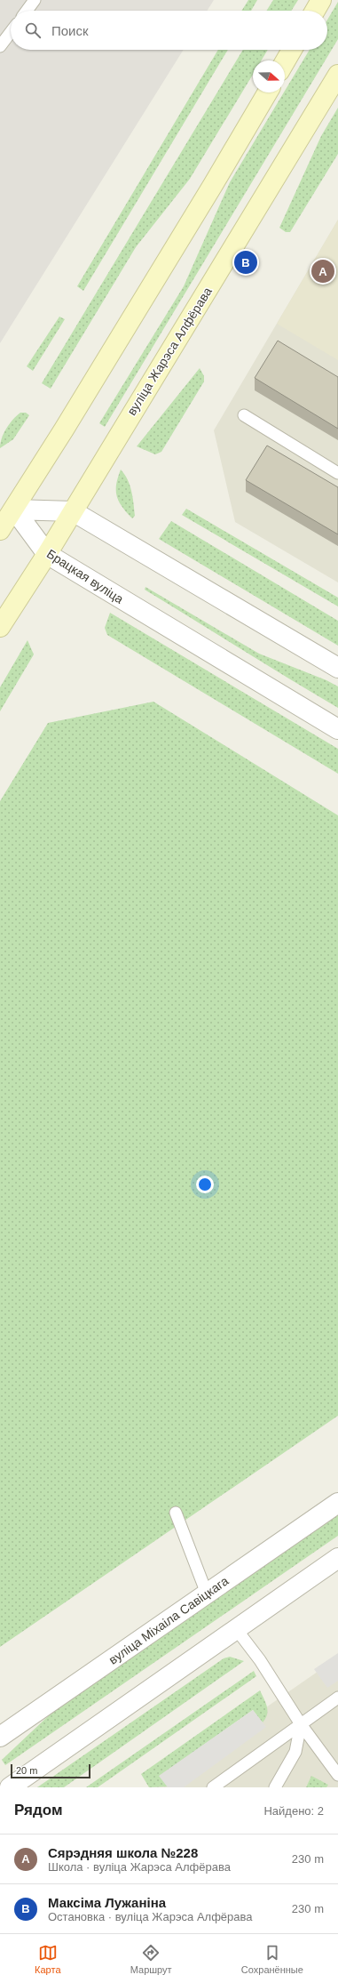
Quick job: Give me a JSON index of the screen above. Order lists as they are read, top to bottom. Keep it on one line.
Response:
{"streets":{"main road":["вуліца Жарэса Алфёрава"],"street":["Брацкая вуліца","вуліца Міхаіла Савіцкага"]},"crossings":[["вуліца Жарэса Алфёрава","Брацкая вуліца"]],"scale_bar":"20 m","north":"right","page":{"search":"Поиск","pins":["B","A"],"scale":"20 m","heading":["Рядом","Найдено: 2"],"list":[{"mark":"A","name":"Сярэдняя школа №228","note":"Школа · вуліца Жарэса Алфёрава","value":"230 m"},{"mark":"B","name":"Максіма Лужаніна","note":"Остановка · вуліца Жарэса Алфёрава","value":"230 m"}],"nav":["Карта","Маршрут","Сохранённые"]}}
